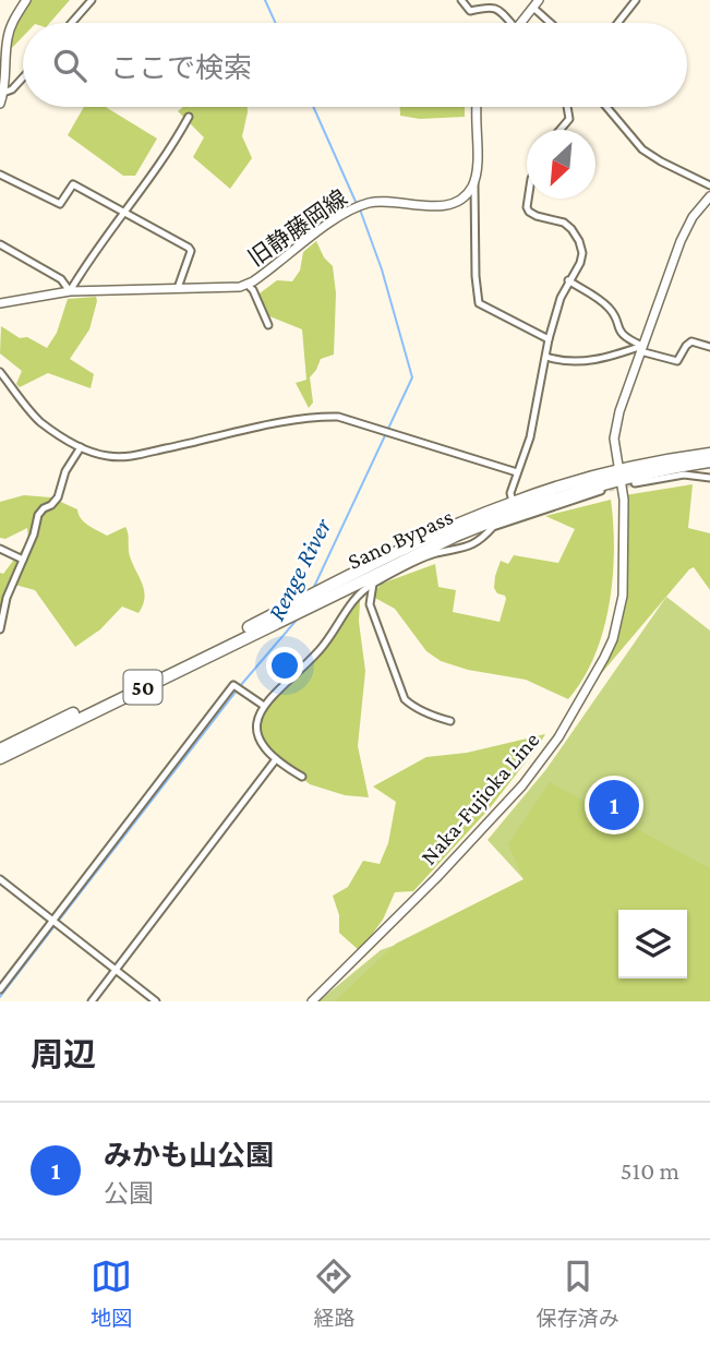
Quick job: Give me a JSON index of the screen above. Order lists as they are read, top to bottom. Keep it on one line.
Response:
{"streets":{"highway":["Sano Bypass","50"],"main road":["旧静藤岡線","Naka-Fujioka Line"]},"crossings":[["Sano Bypass","Naka-Fujioka Line"]],"water":["Renge River"],"north":"bottom left","page":{"search":"ここで検索","pins":"1","heading":"周辺","list":[{"mark":"1","name":"みかも山公園","note":"公園","value":"510 m"}],"nav":["地図","経路","保存済み"]}}
